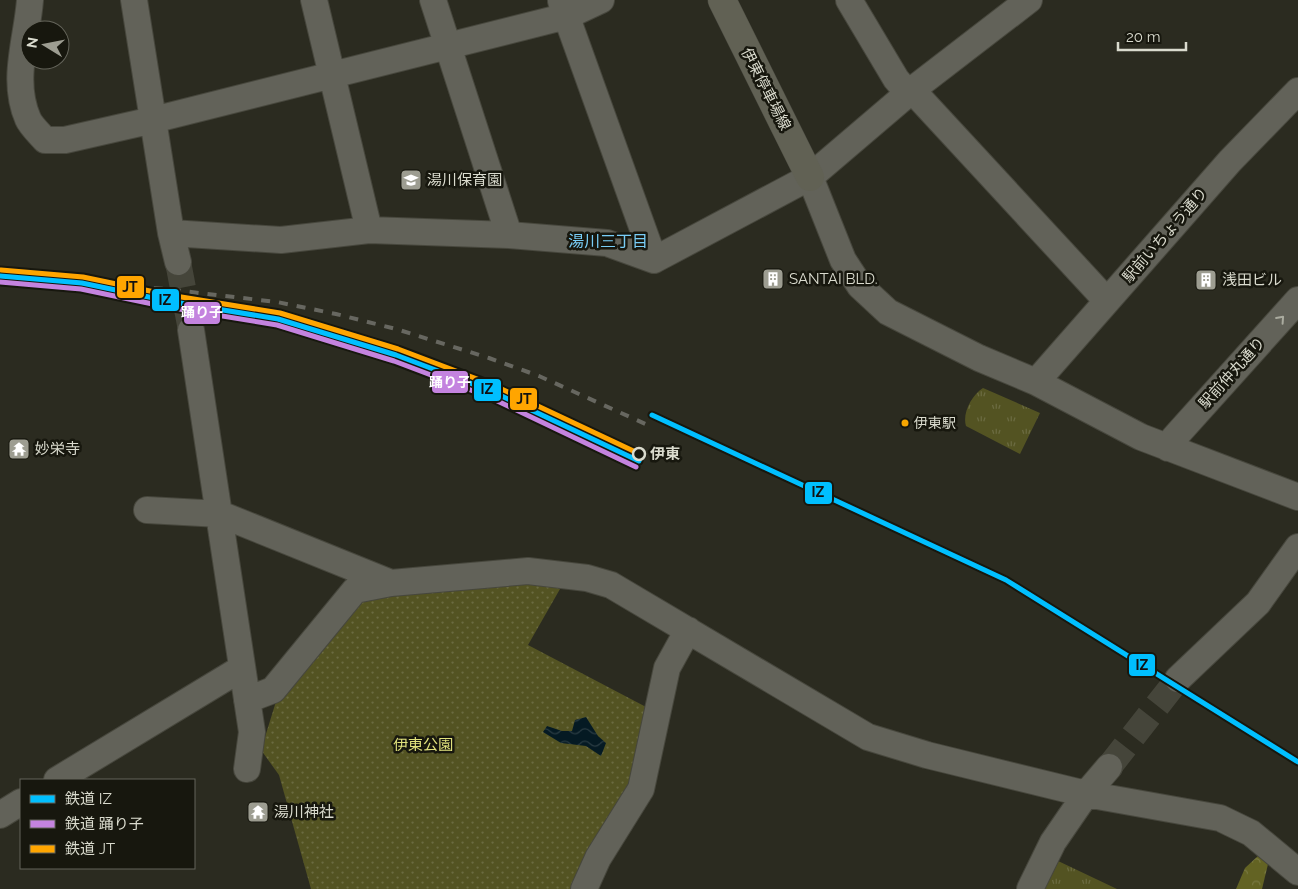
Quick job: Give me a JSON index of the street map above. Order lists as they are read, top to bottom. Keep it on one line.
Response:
{"streets":{"main road":["伊東停車場線"],"street":["駅前いちょう通り","駅前仲丸通り"]},"one_way":["駅前仲丸通り"],"districts":["湯川三丁目"],"parks":["伊東公園"],"places":{"school or university":["湯川保育園"],"building":["SANTAI BLD.","浅田ビル"],"other":["伊東駅","伊東"],"temple":["妙栄寺","湯川神社"]},"lines":["rail line JT","rail line IZ","rail line 踊り子"],"legend":["鉄道 IZ","鉄道 踊り子","鉄道 JT"],"scale_bar":"20 m","north":"left"}
